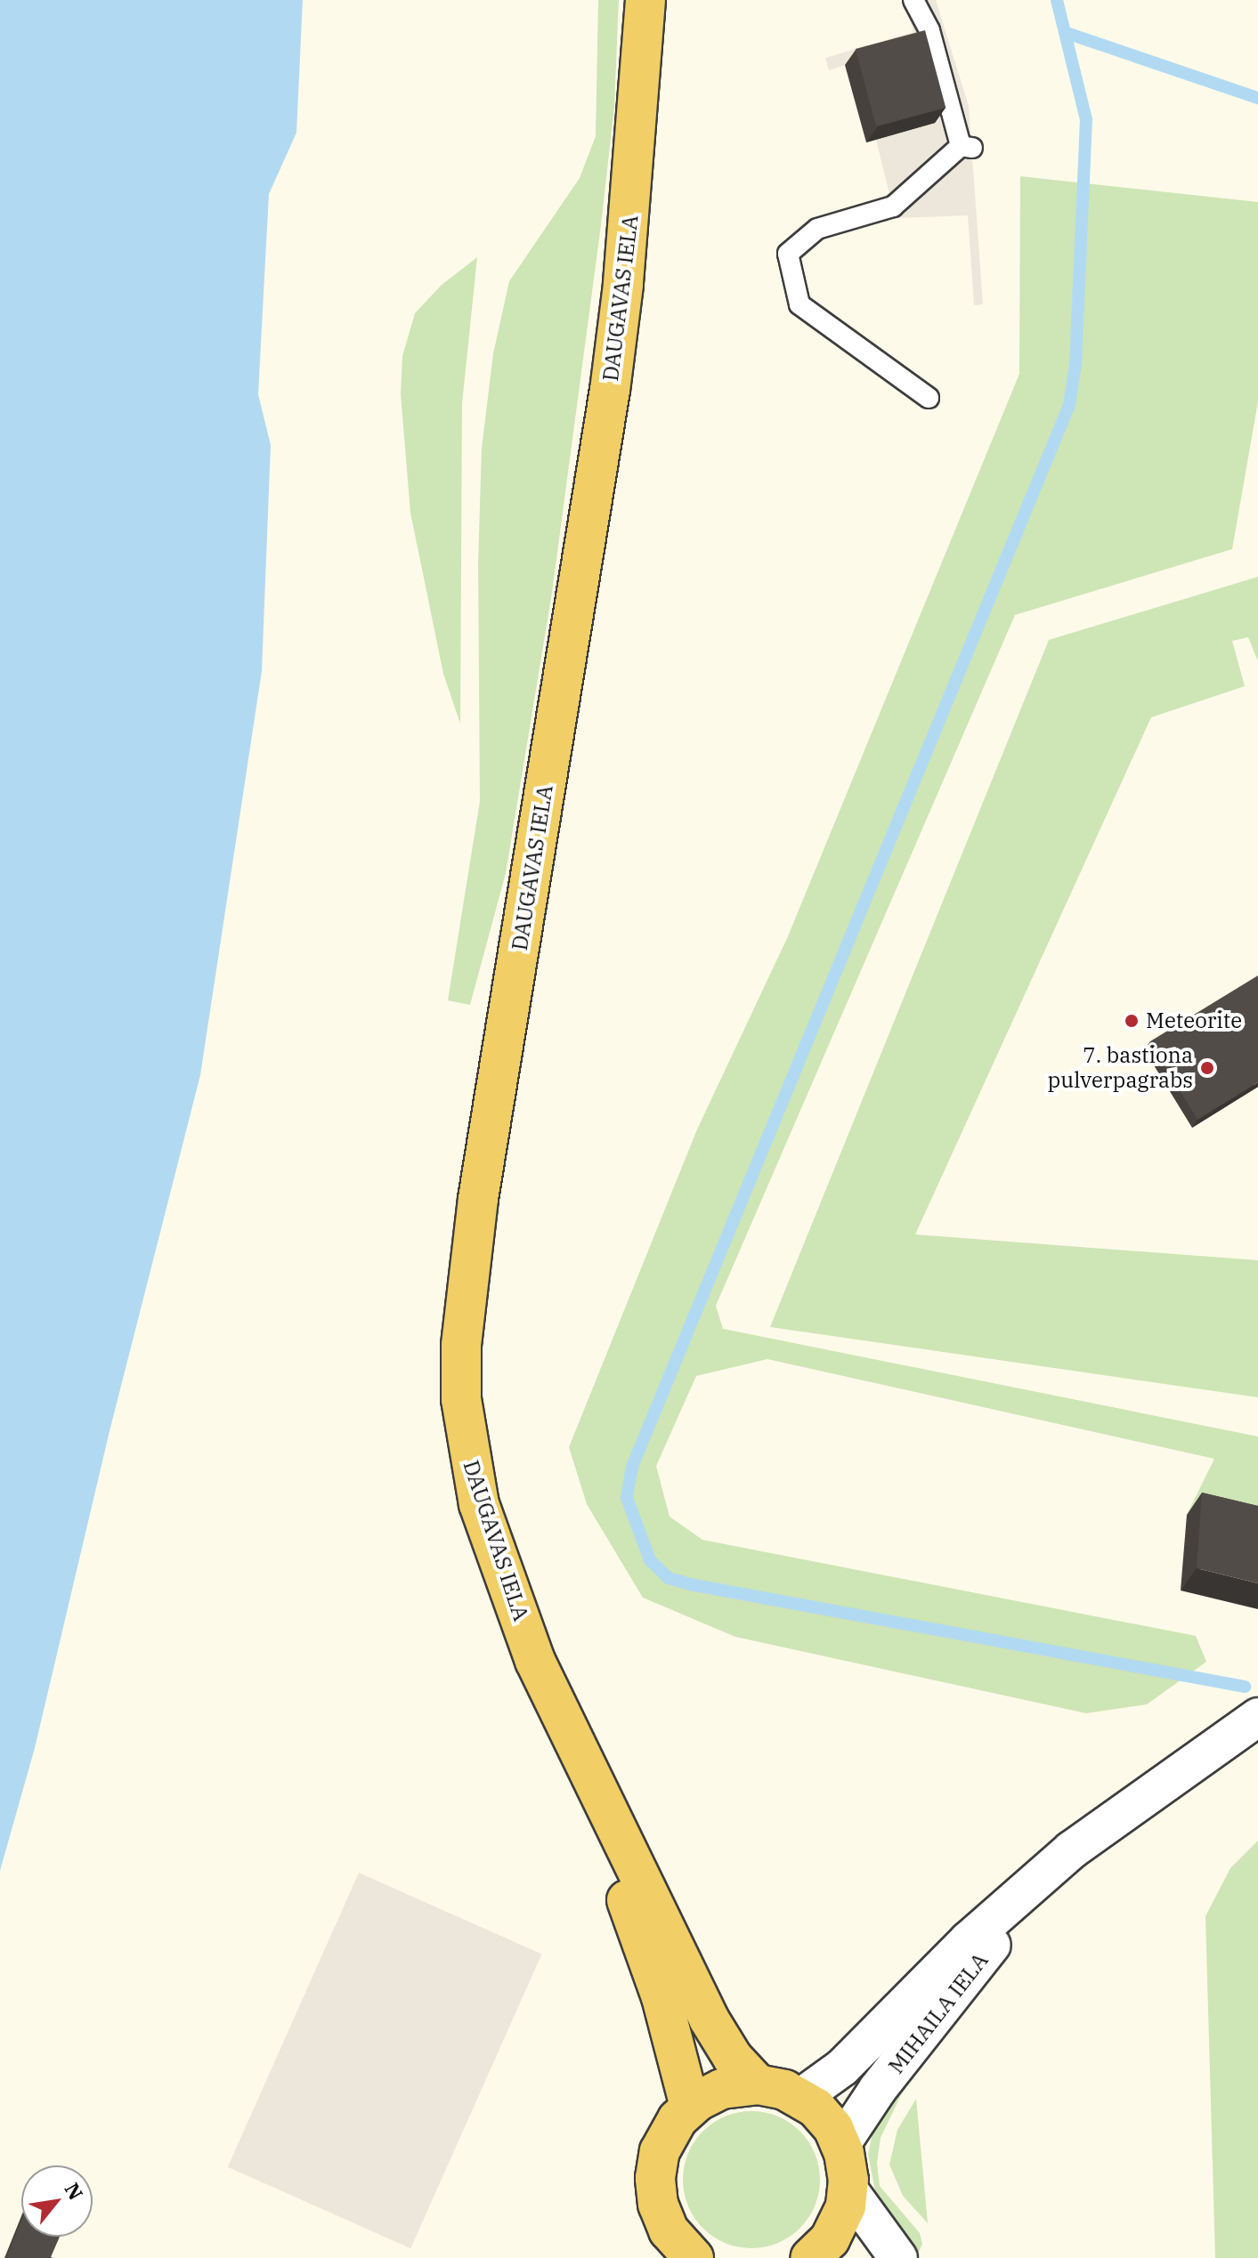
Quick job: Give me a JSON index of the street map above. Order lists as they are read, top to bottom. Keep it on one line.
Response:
{"streets":{"main road":["DAUGAVAS IELA"],"street":["MIHAILA IELA"]},"places":["Meteorite","7. bastiona pulverpagrabs"],"north":"top right"}
